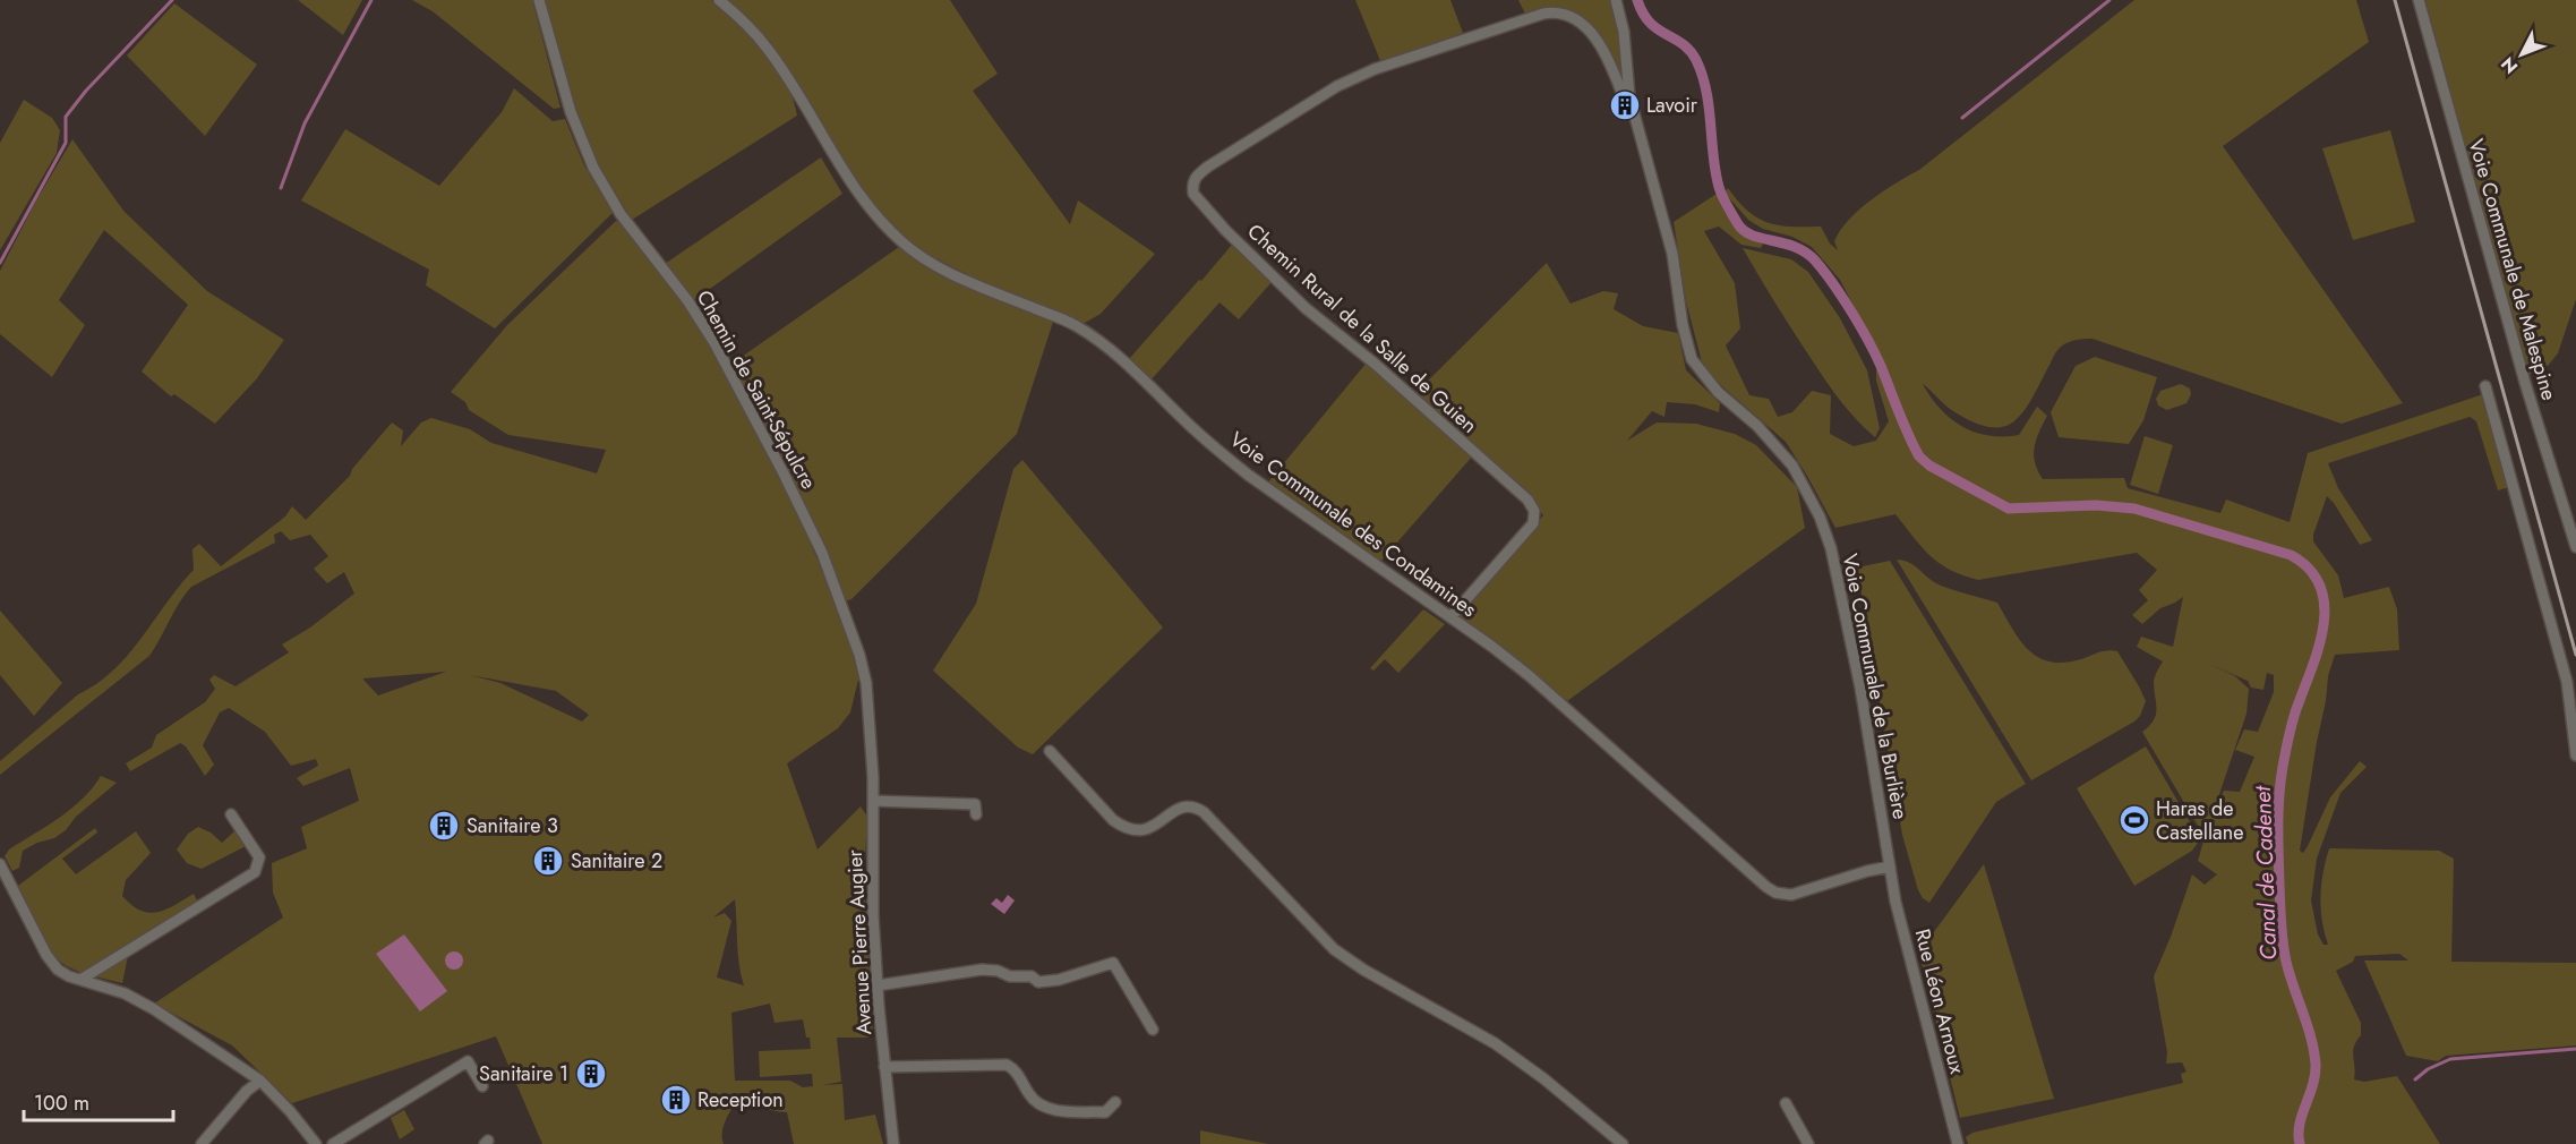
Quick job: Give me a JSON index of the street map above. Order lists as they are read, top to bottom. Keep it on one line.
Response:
{"streets":{"street":["Voie Communale de Malespine","Chemin Rural de la Salle de Guien","Chemin de Saint-Sépulcre","Voie Communale des Condamines","Voie Communale de la Burlière","Avenue Pierre Augier","Rue Léon Arnoux"]},"crossings":[["Chemin Rural de la Salle de Guien","Voie Communale des Condamines"],["Chemin Rural de la Salle de Guien","Voie Communale de la Burlière"],["Chemin de Saint-Sépulcre","Avenue Pierre Augier"],["Voie Communale des Condamines","Voie Communale de la Burlière"],["Voie Communale des Condamines","Rue Léon Arnoux"],["Voie Communale de la Burlière","Rue Léon Arnoux"]],"water":["Canal de Cadenet"],"places":{"building":["Lavoir","Sanitaire 3","Sanitaire 2","Sanitaire 1","Reception"],"sports":["Haras de Castellane"]},"scale_bar":"100 m","north":"bottom left"}
